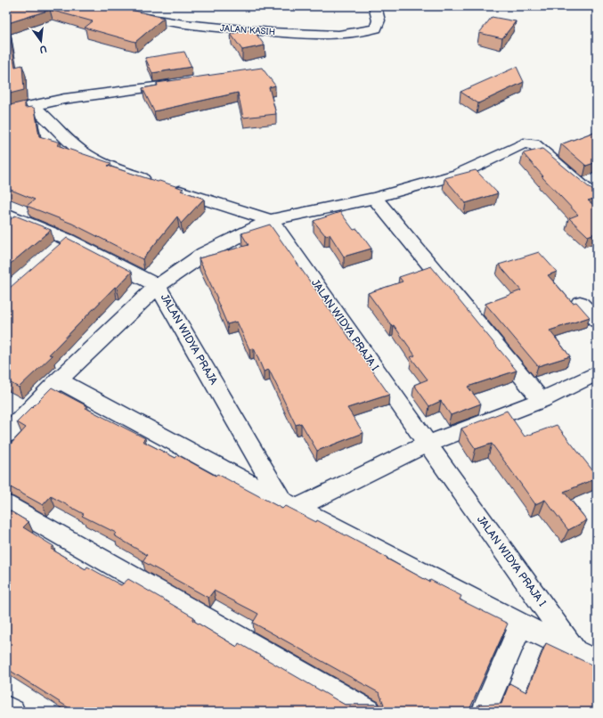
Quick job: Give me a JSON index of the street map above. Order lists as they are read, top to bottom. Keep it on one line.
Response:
{"streets":{"street":["JALAN KASIH","JALAN WIDYA PRAJA I","JALAN WIDYA PRAJA"]},"north":"bottom"}
